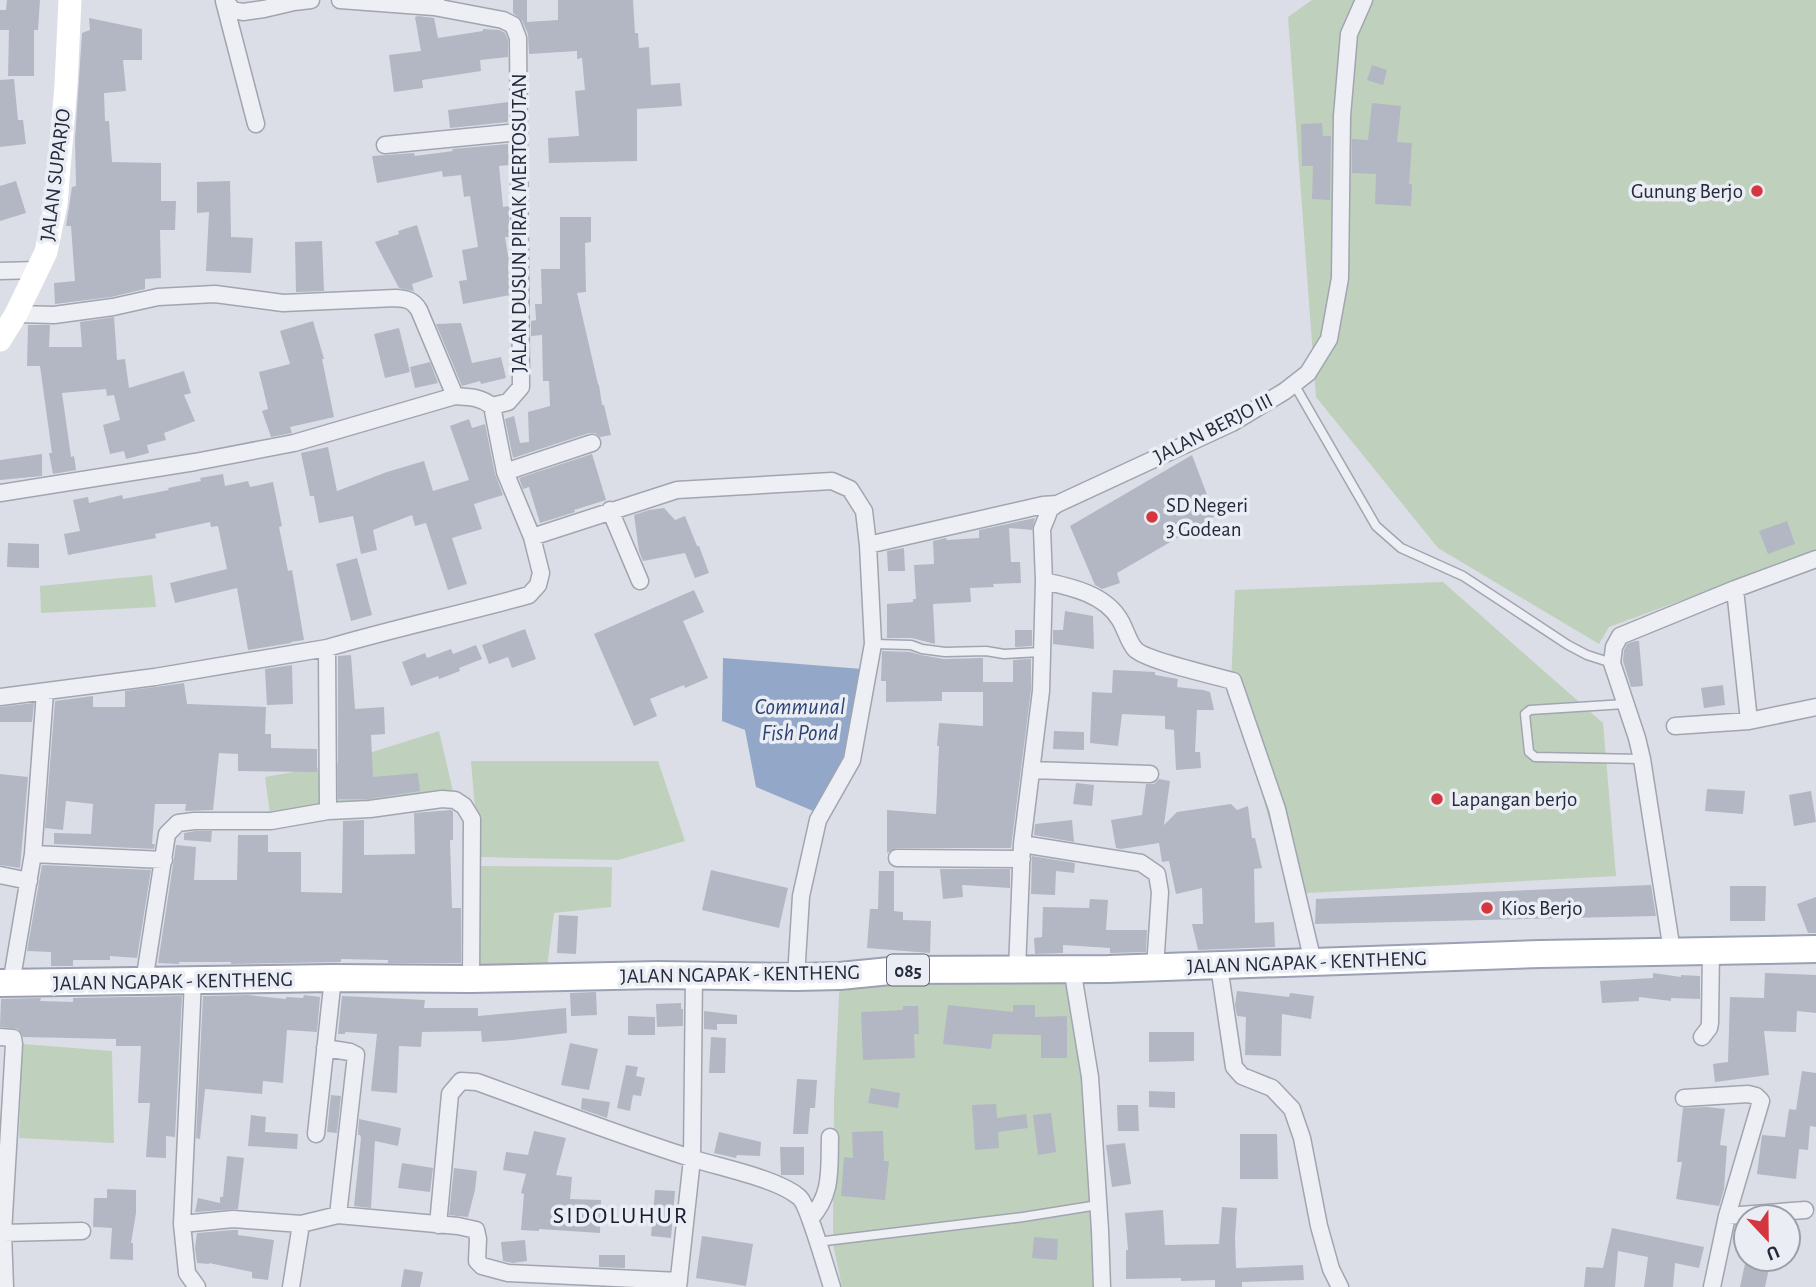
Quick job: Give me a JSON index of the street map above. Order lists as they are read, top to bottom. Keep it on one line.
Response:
{"streets":{"main road":["JALAN SUPARJO","JALAN NGAPAK - KENTHENG","085"],"street":["JALAN DUSUN PIRAK MERTOSUTAN","JALAN BERJO III"]},"districts":["SIDOLUHUR"],"water":["Communal Fish Pond"],"places":["Gunung Berjo","SD Negeri 3 Godean","Lapangan berjo","Kios Berjo"],"north":"bottom"}
